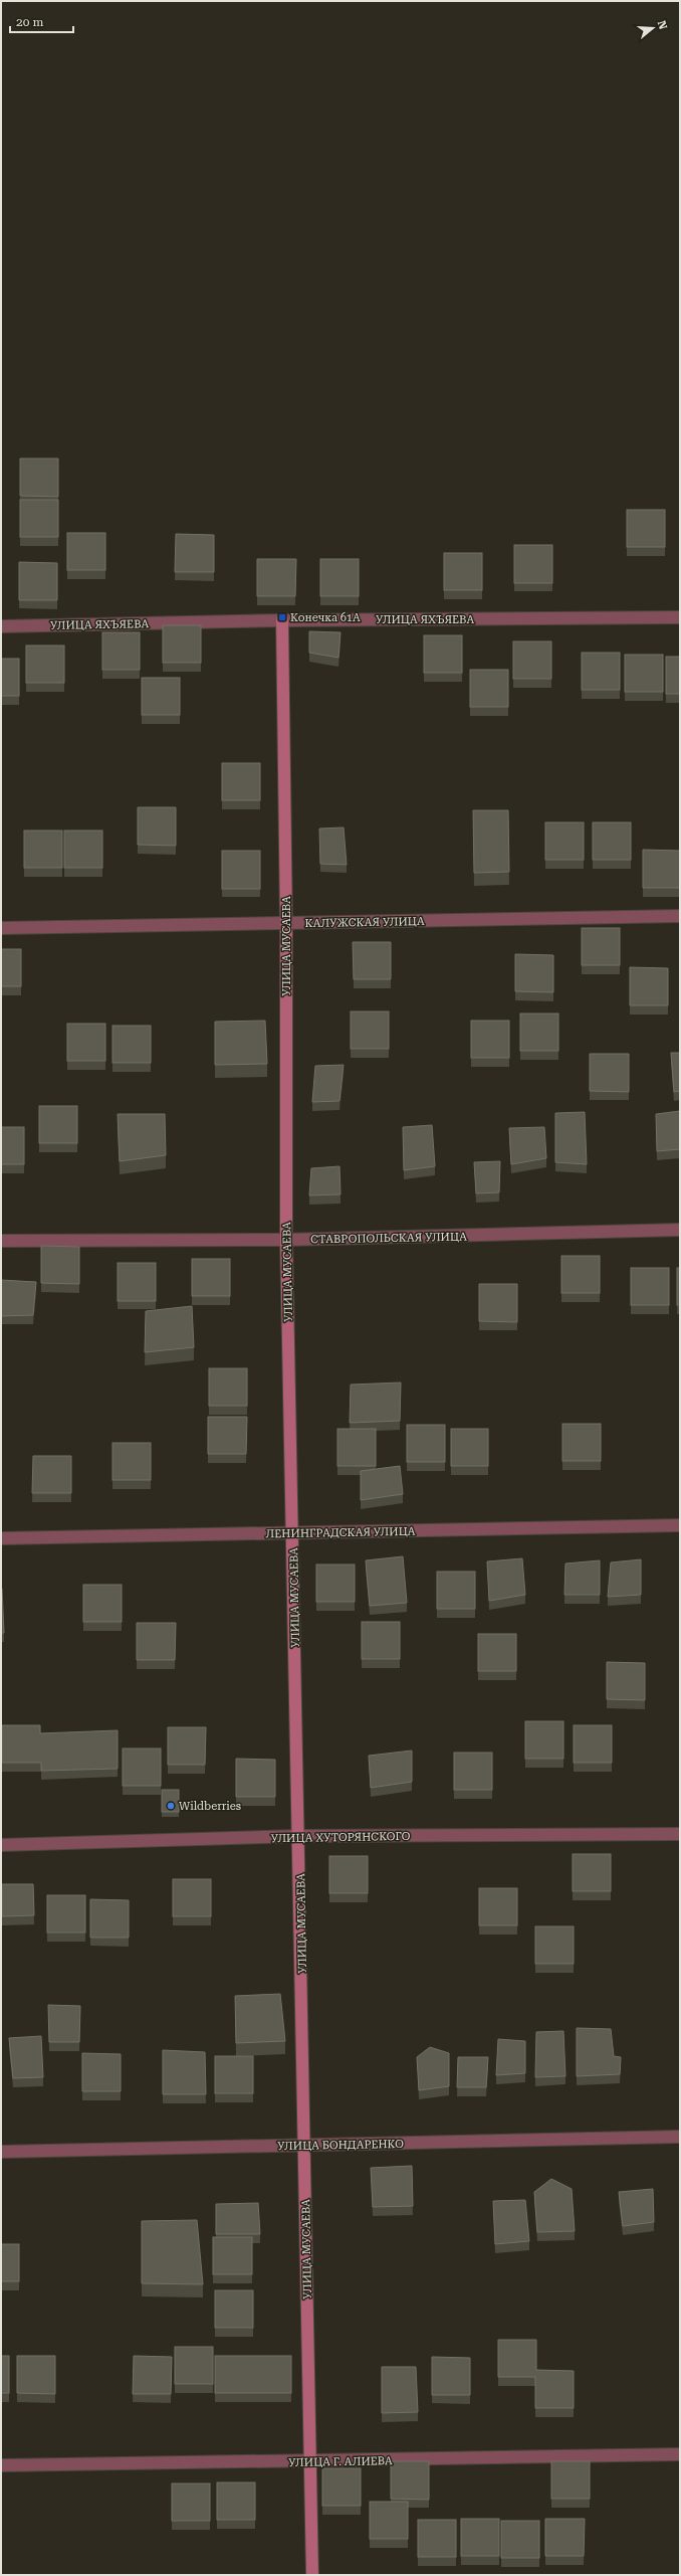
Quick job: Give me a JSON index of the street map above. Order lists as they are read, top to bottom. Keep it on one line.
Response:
{"streets":{"street":["УЛИЦА ЯХЪЯЕВА","КАЛУЖСКАЯ УЛИЦА","УЛИЦА МУСАЕВА","СТАВРОПОЛЬСКАЯ УЛИЦА","ЛЕНИНГРАДСКАЯ УЛИЦА","УЛИЦА ХУТОРЯНСКОГО","УЛИЦА БОНДАРЕНКО","УЛИЦА Г. АЛИЕВА"]},"crossings":[["УЛИЦА ЯХЪЯЕВА","УЛИЦА МУСАЕВА"],["КАЛУЖСКАЯ УЛИЦА","УЛИЦА МУСАЕВА"],["УЛИЦА МУСАЕВА","СТАВРОПОЛЬСКАЯ УЛИЦА"],["УЛИЦА МУСАЕВА","ЛЕНИНГРАДСКАЯ УЛИЦА"],["УЛИЦА МУСАЕВА","УЛИЦА ХУТОРЯНСКОГО"],["УЛИЦА МУСАЕВА","УЛИЦА БОНДАРЕНКО"],["УЛИЦА МУСАЕВА","УЛИЦА Г. АЛИЕВА"]],"places":{"transit":["Конечка 61А"],"other":["Wildberries"]},"scale_bar":"20 m","north":"right"}
